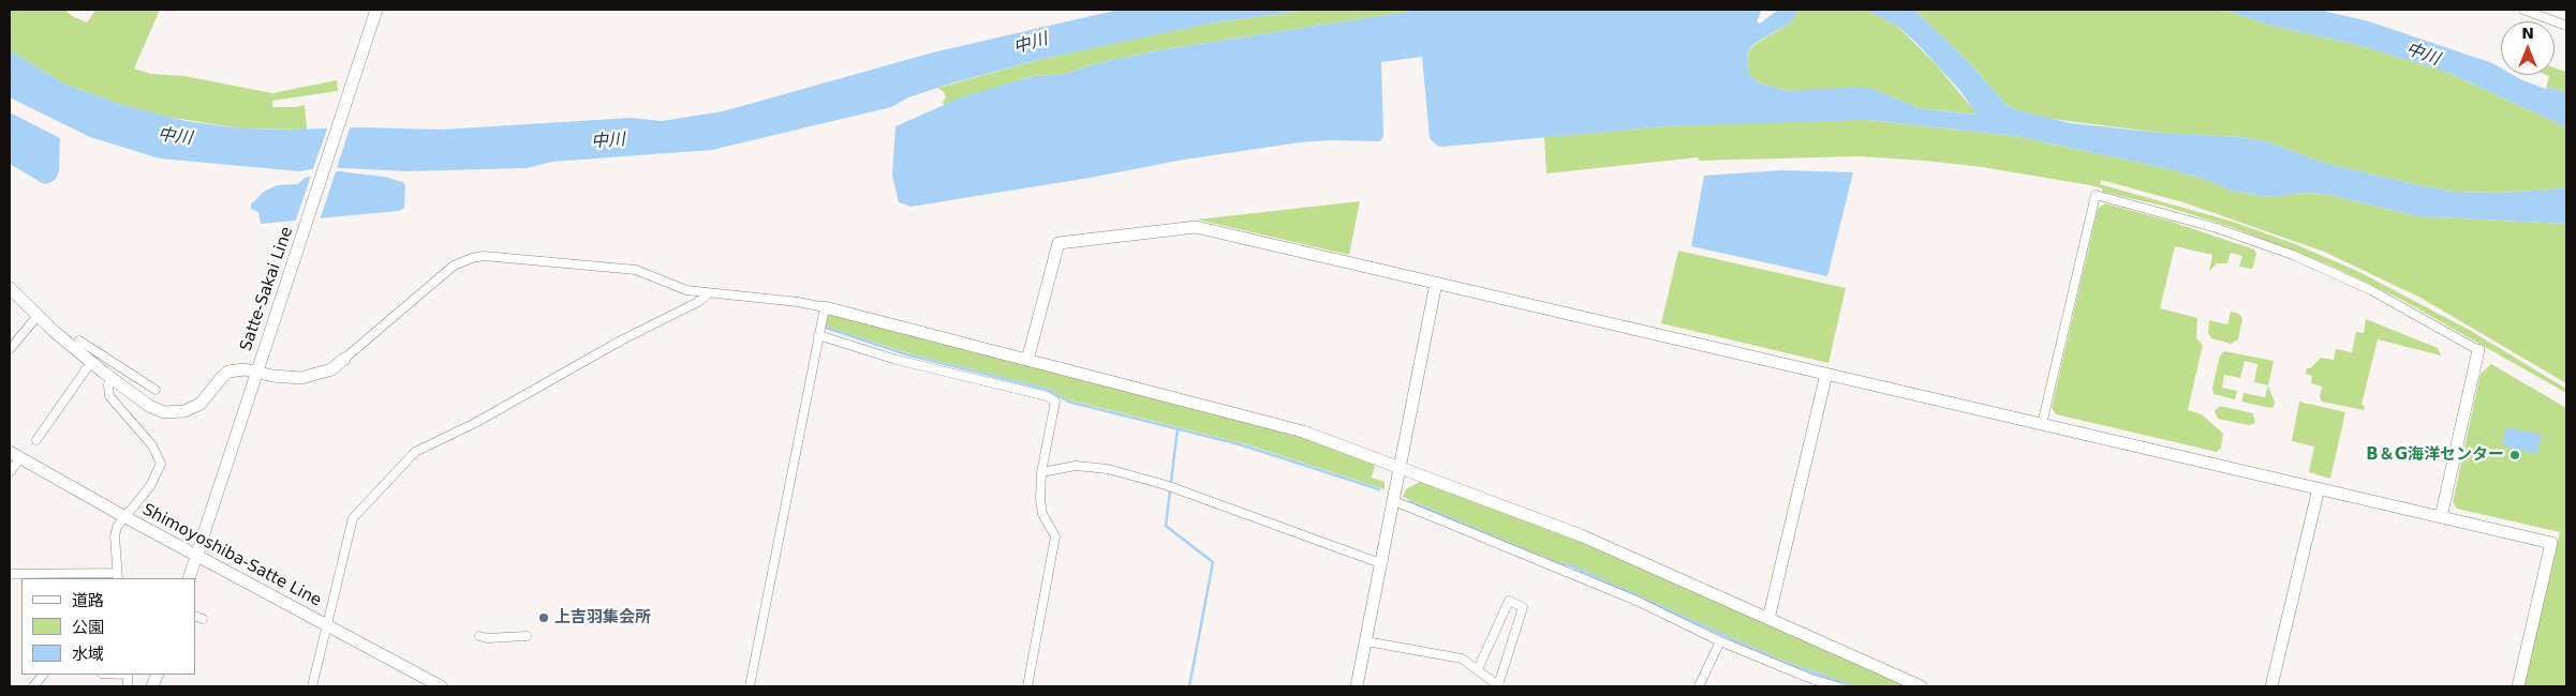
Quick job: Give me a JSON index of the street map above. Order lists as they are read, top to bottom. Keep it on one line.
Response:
{"streets":{"street":["Satte-Sakai Line","Shimoyoshiba-Satte Line"]},"crossings":[["Satte-Sakai Line","Shimoyoshiba-Satte Line"]],"water":["中川"],"places":["B＆G海洋センター","上吉羽集会所"],"legend":["道路","公園","水域"],"north":"top"}
